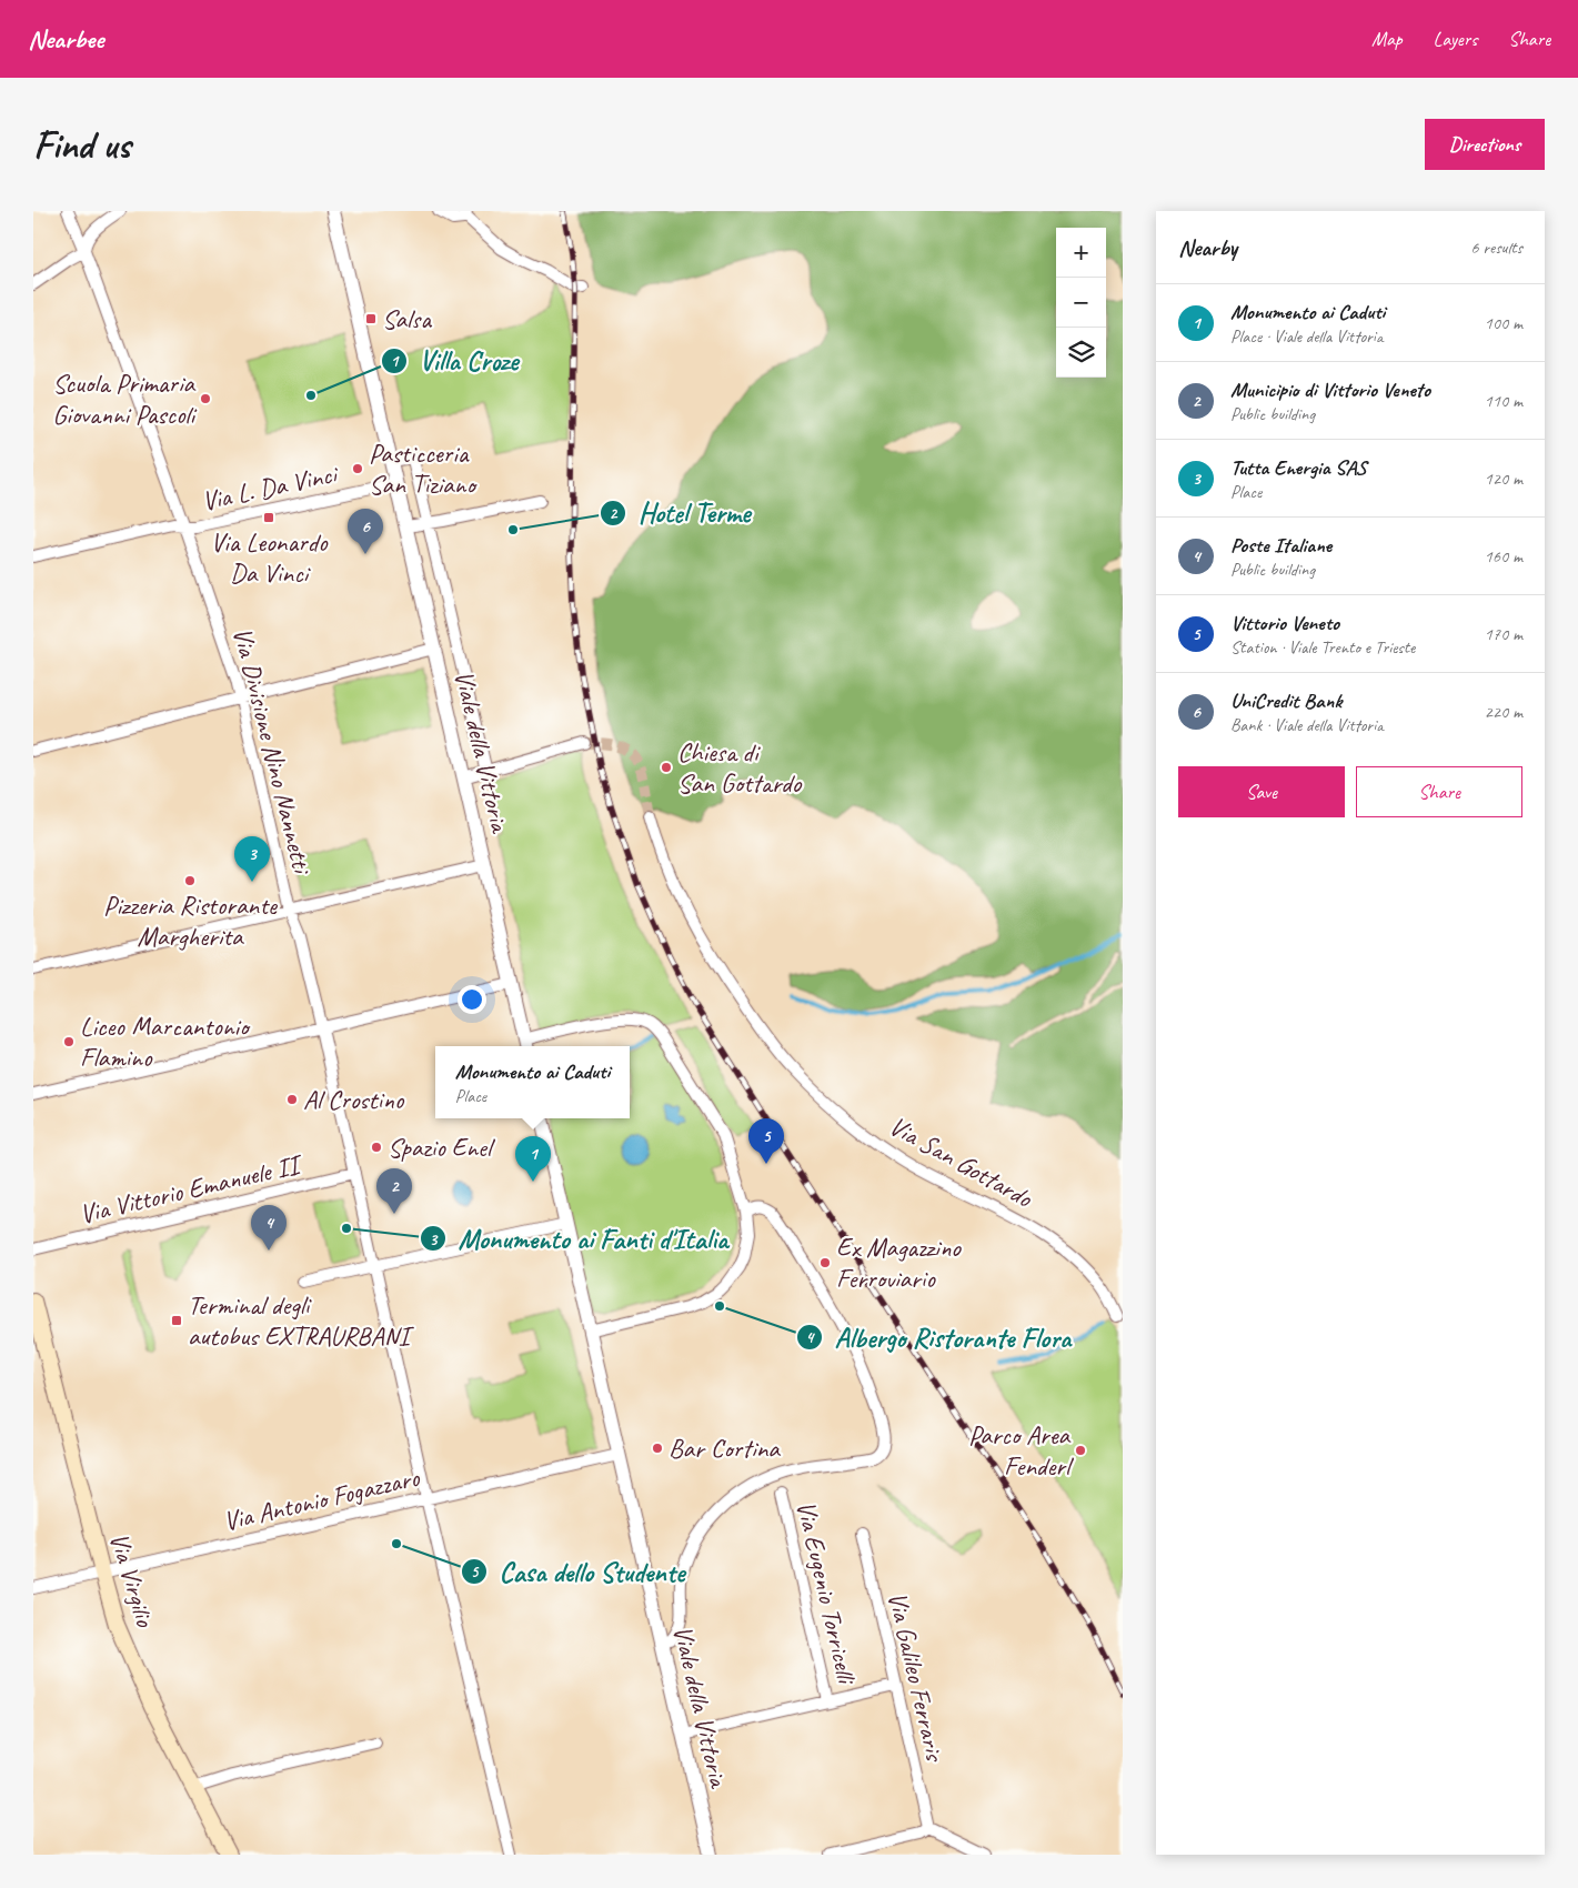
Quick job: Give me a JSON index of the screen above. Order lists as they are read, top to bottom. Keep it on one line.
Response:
{"streets":{"main road":["Via Virgilio"],"street":["Via L. Da Vinci","Via Divisione Nino Nannetti","Viale della Vittoria","Via San Gottardo","Via Vittorio Emanuele II","Via Antonio Fogazzaro","Via Eugenio Torricelli","Via Galileo Ferraris"]},"crossings":[["Via L. Da Vinci","Via Divisione Nino Nannetti"],["Via L. Da Vinci","Viale della Vittoria"],["Via Divisione Nino Nannetti","Via Vittorio Emanuele II"],["Via Divisione Nino Nannetti","Via Antonio Fogazzaro"],["Viale della Vittoria","Via Antonio Fogazzaro"],["Via Antonio Fogazzaro","Via Virgilio"]],"places":{"transit":["Salsa","Via Leonardo Da Vinci","Terminal degli autobus EXTRAURBANI"],"other":["Villa Croze","Scuola Primaria Giovanni Pascoli","Pasticceria San Tiziano","Hotel Terme","Chiesa di San Gottardo","Pizzeria Ristorante Margherita","Liceo Marcantonio Flamino","Al Crostino","Spazio Enel","Monumento ai Fanti d'Italia","Ex Magazzino Ferroviario","Albergo Ristorante Flora","Bar Cortina","Parco Area Fenderl","Casa dello Studente"]},"page":{"header":"Nearbee","nav":["Map","Layers","Share"],"buttons":["Directions",["Save","Share"]],"title":"Find us","heading":["Nearby","6 results"],"map_buttons":["+","−"],"list":[{"mark":"1","name":"Monumento ai Caduti","note":"Place · Viale della Vittoria","value":"100 m"},{"mark":"2","name":"Municipio di Vittorio Veneto","note":"Public building","value":"110 m"},{"mark":"3","name":"Tutta Energia SAS","note":"Place","value":"120 m"},{"mark":"4","name":"Poste Italiane","note":"Public building","value":"160 m"},{"mark":"5","name":"Vittorio Veneto","note":"Station · Viale Trento e Trieste","value":"170 m"},{"mark":"6","name":"UniCredit Bank","note":"Bank · Viale della Vittoria","value":"220 m"}],"pins":["6","3","5","1","2","4"],"popup":["Monumento ai Caduti","Place"]}}
